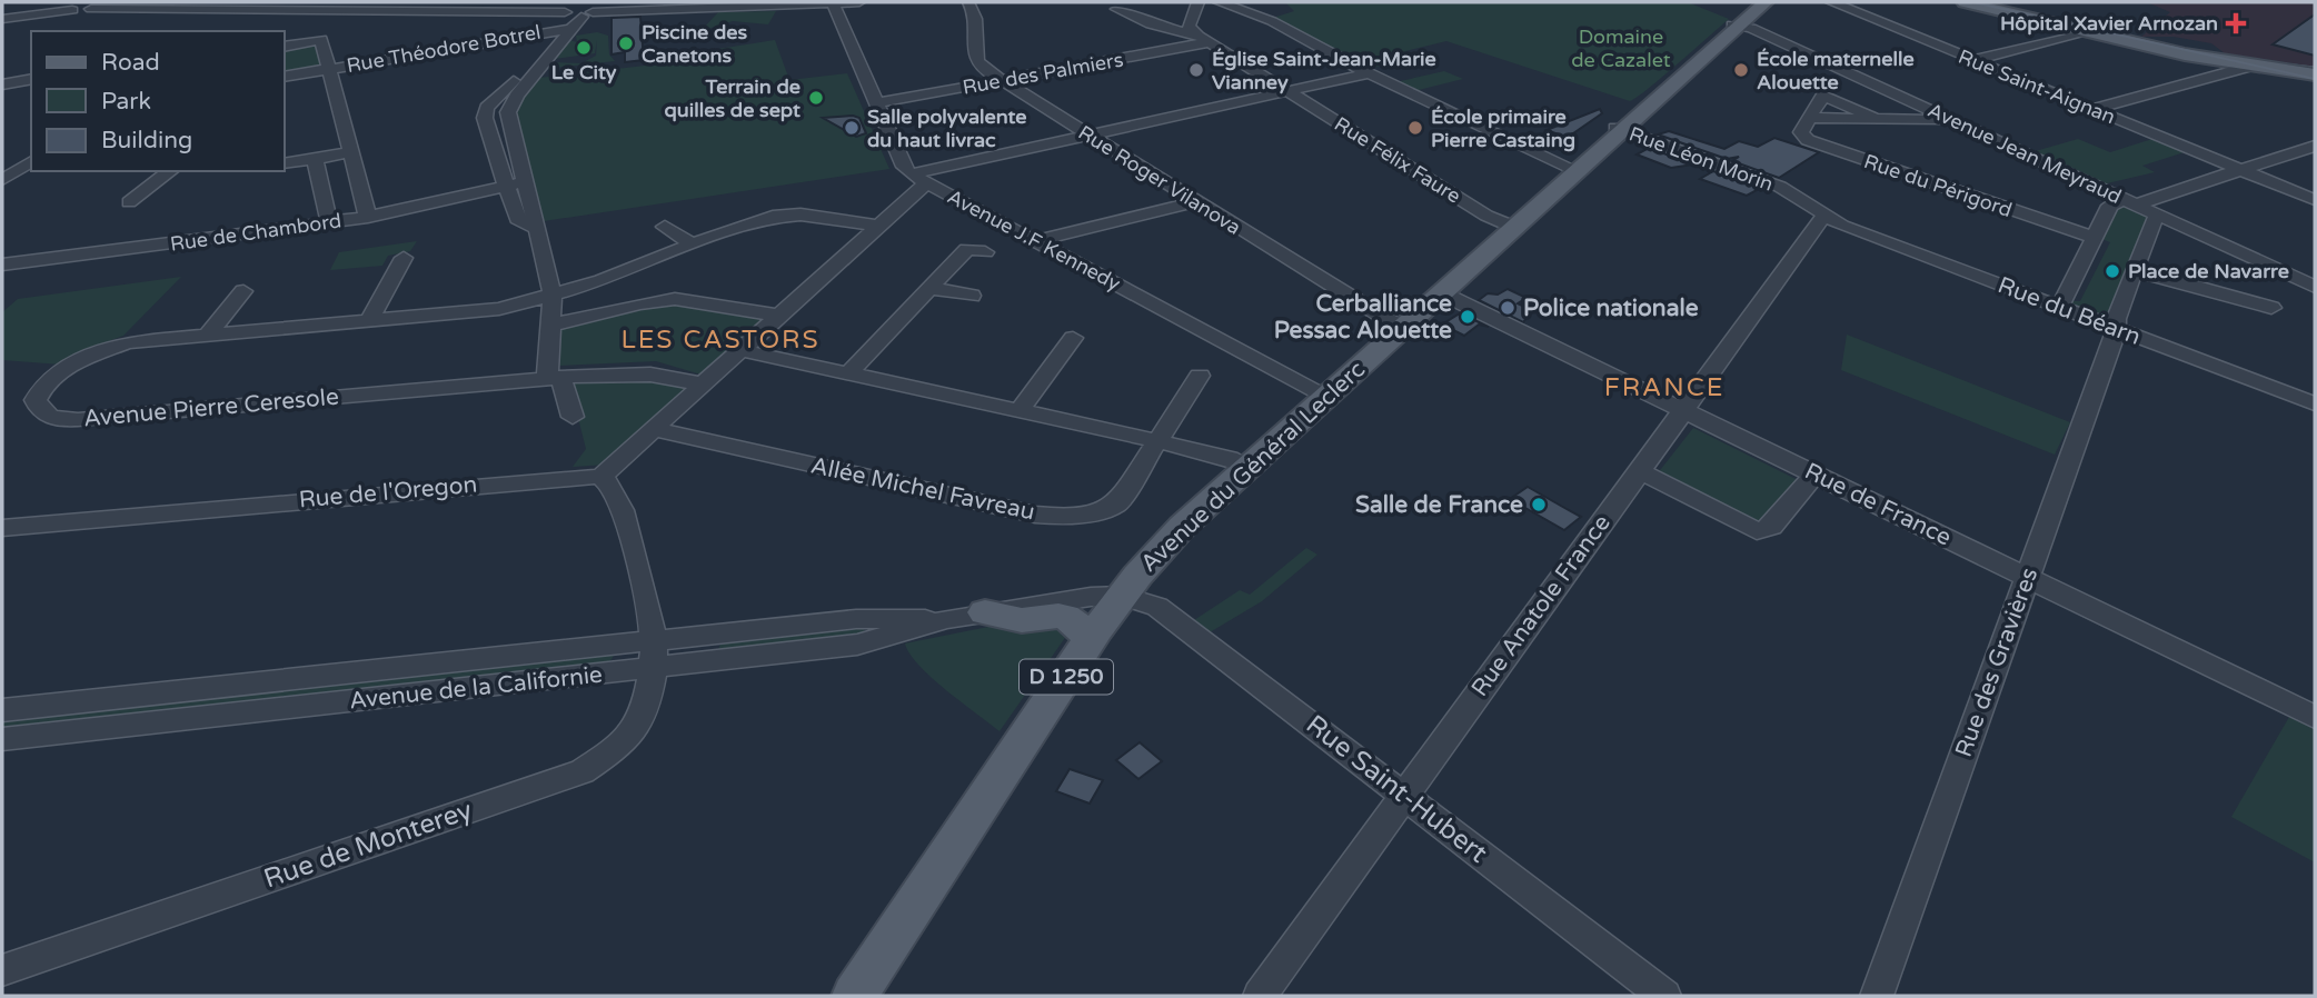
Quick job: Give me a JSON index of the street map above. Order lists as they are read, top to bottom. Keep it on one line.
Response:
{"streets":{"main road":["Avenue du Général Leclerc","D 1250"],"street":["Rue Théodore Botrel","Rue des Palmiers","Rue Saint-Aignan","Avenue Jean Meyraud","Rue Léon Morin","Rue Félix Faure","Rue Roger Vilanova","Rue du Périgord","Rue de Chambord","Avenue J.F Kennedy","Rue du Béarn","Avenue Pierre Ceresole","Allée Michel Favreau","Rue de l'Oregon","Rue de France","Rue Anatole France","Rue des Gravières","Avenue de la Californie","Rue Saint-Hubert","Rue de Monterey"]},"crossings":[["Rue des Palmiers","Rue Félix Faure"],["Rue des Palmiers","Rue Roger Vilanova"],["Avenue Jean Meyraud","Rue du Périgord"],["Avenue Jean Meyraud","Avenue du Général Leclerc"],["Rue Léon Morin","Rue du Béarn"],["Rue Léon Morin","Avenue du Général Leclerc"],["Rue Léon Morin","Rue Anatole France"],["Rue Félix Faure","Avenue du Général Leclerc"],["Rue Roger Vilanova","Avenue du Général Leclerc"],["Avenue J.F Kennedy","Avenue du Général Leclerc"],["Rue du Béarn","Rue Anatole France"],["Rue du Béarn","Rue des Gravières"],["Avenue du Général Leclerc","Rue de France"],["Avenue du Général Leclerc","Avenue de la Californie"],["Avenue du Général Leclerc","Rue Saint-Hubert"],["Rue de France","Rue Anatole France"],["Rue de France","Rue des Gravières"],["Rue Anatole France","Rue Saint-Hubert"],["Avenue de la Californie","Rue Saint-Hubert"],["Avenue de la Californie","Rue de Monterey"]],"districts":["LES CASTORS","FRANCE"],"parks":["Domaine de Cazalet"],"places":{"health":["Hôpital Xavier Arnozan"],"other":["Piscine des Canetons","Le City","Église Saint-Jean-Marie Vianney","École maternelle Alouette","Terrain de quilles de sept","Salle polyvalente du haut livrac","École primaire Pierre Castaing","Place de Navarre","Police nationale","Cerballiance Pessac Alouette","Salle de France"]},"legend":["Road","Park","Building"]}
